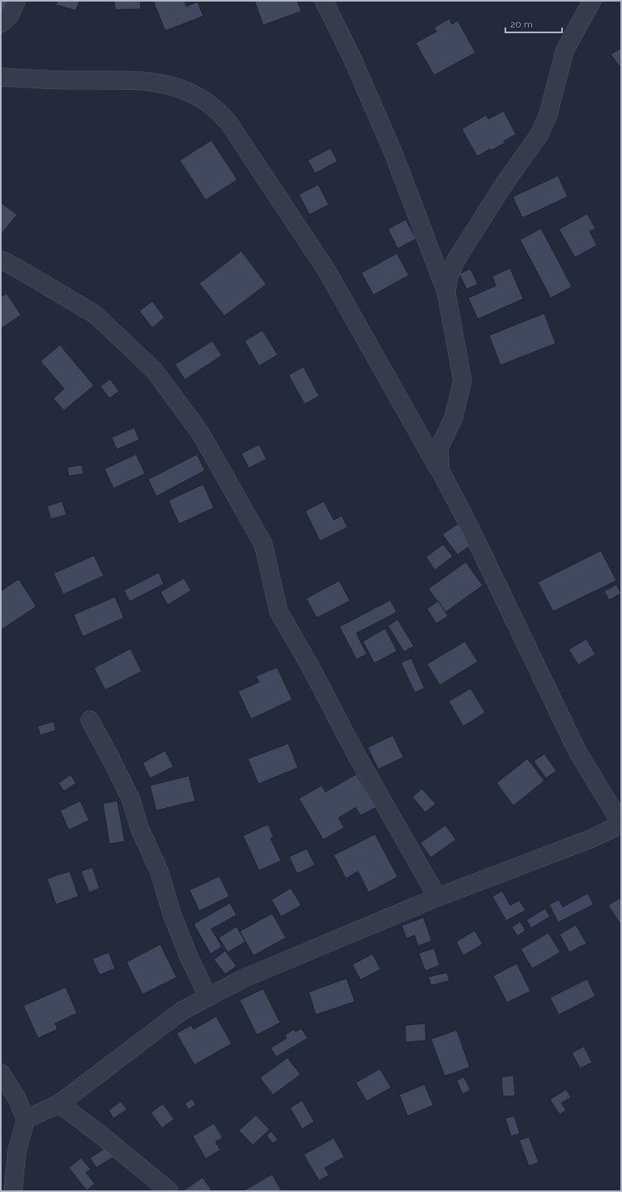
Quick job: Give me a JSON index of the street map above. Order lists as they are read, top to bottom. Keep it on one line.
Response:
{"scale_bar":"20 m"}
